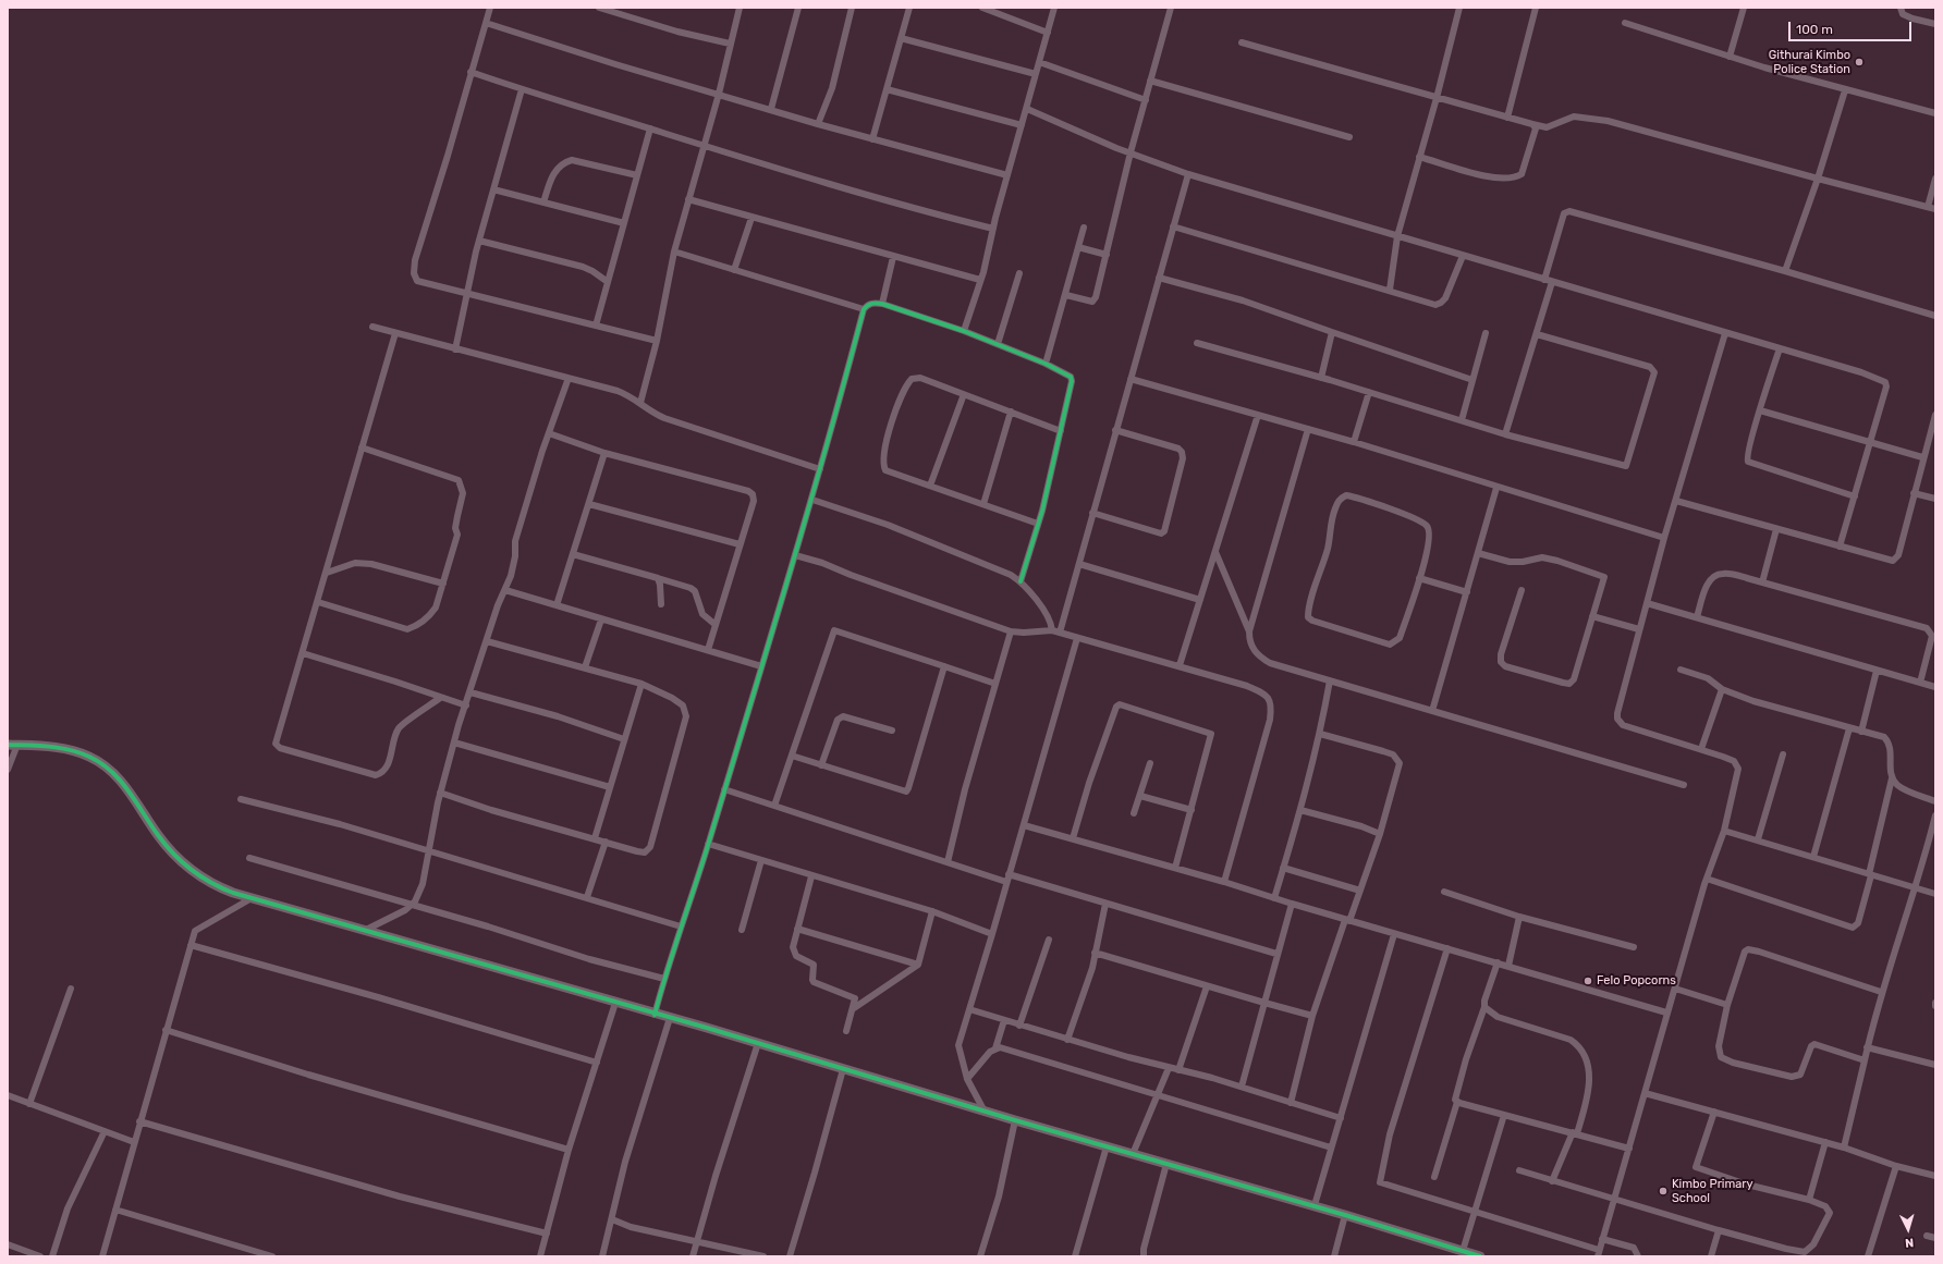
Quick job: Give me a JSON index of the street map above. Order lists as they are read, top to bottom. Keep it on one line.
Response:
{"places":["Githurai Kimbo Police Station","Felo Popcorns","Kimbo Primary School"],"scale_bar":"100 m","north":"bottom"}
